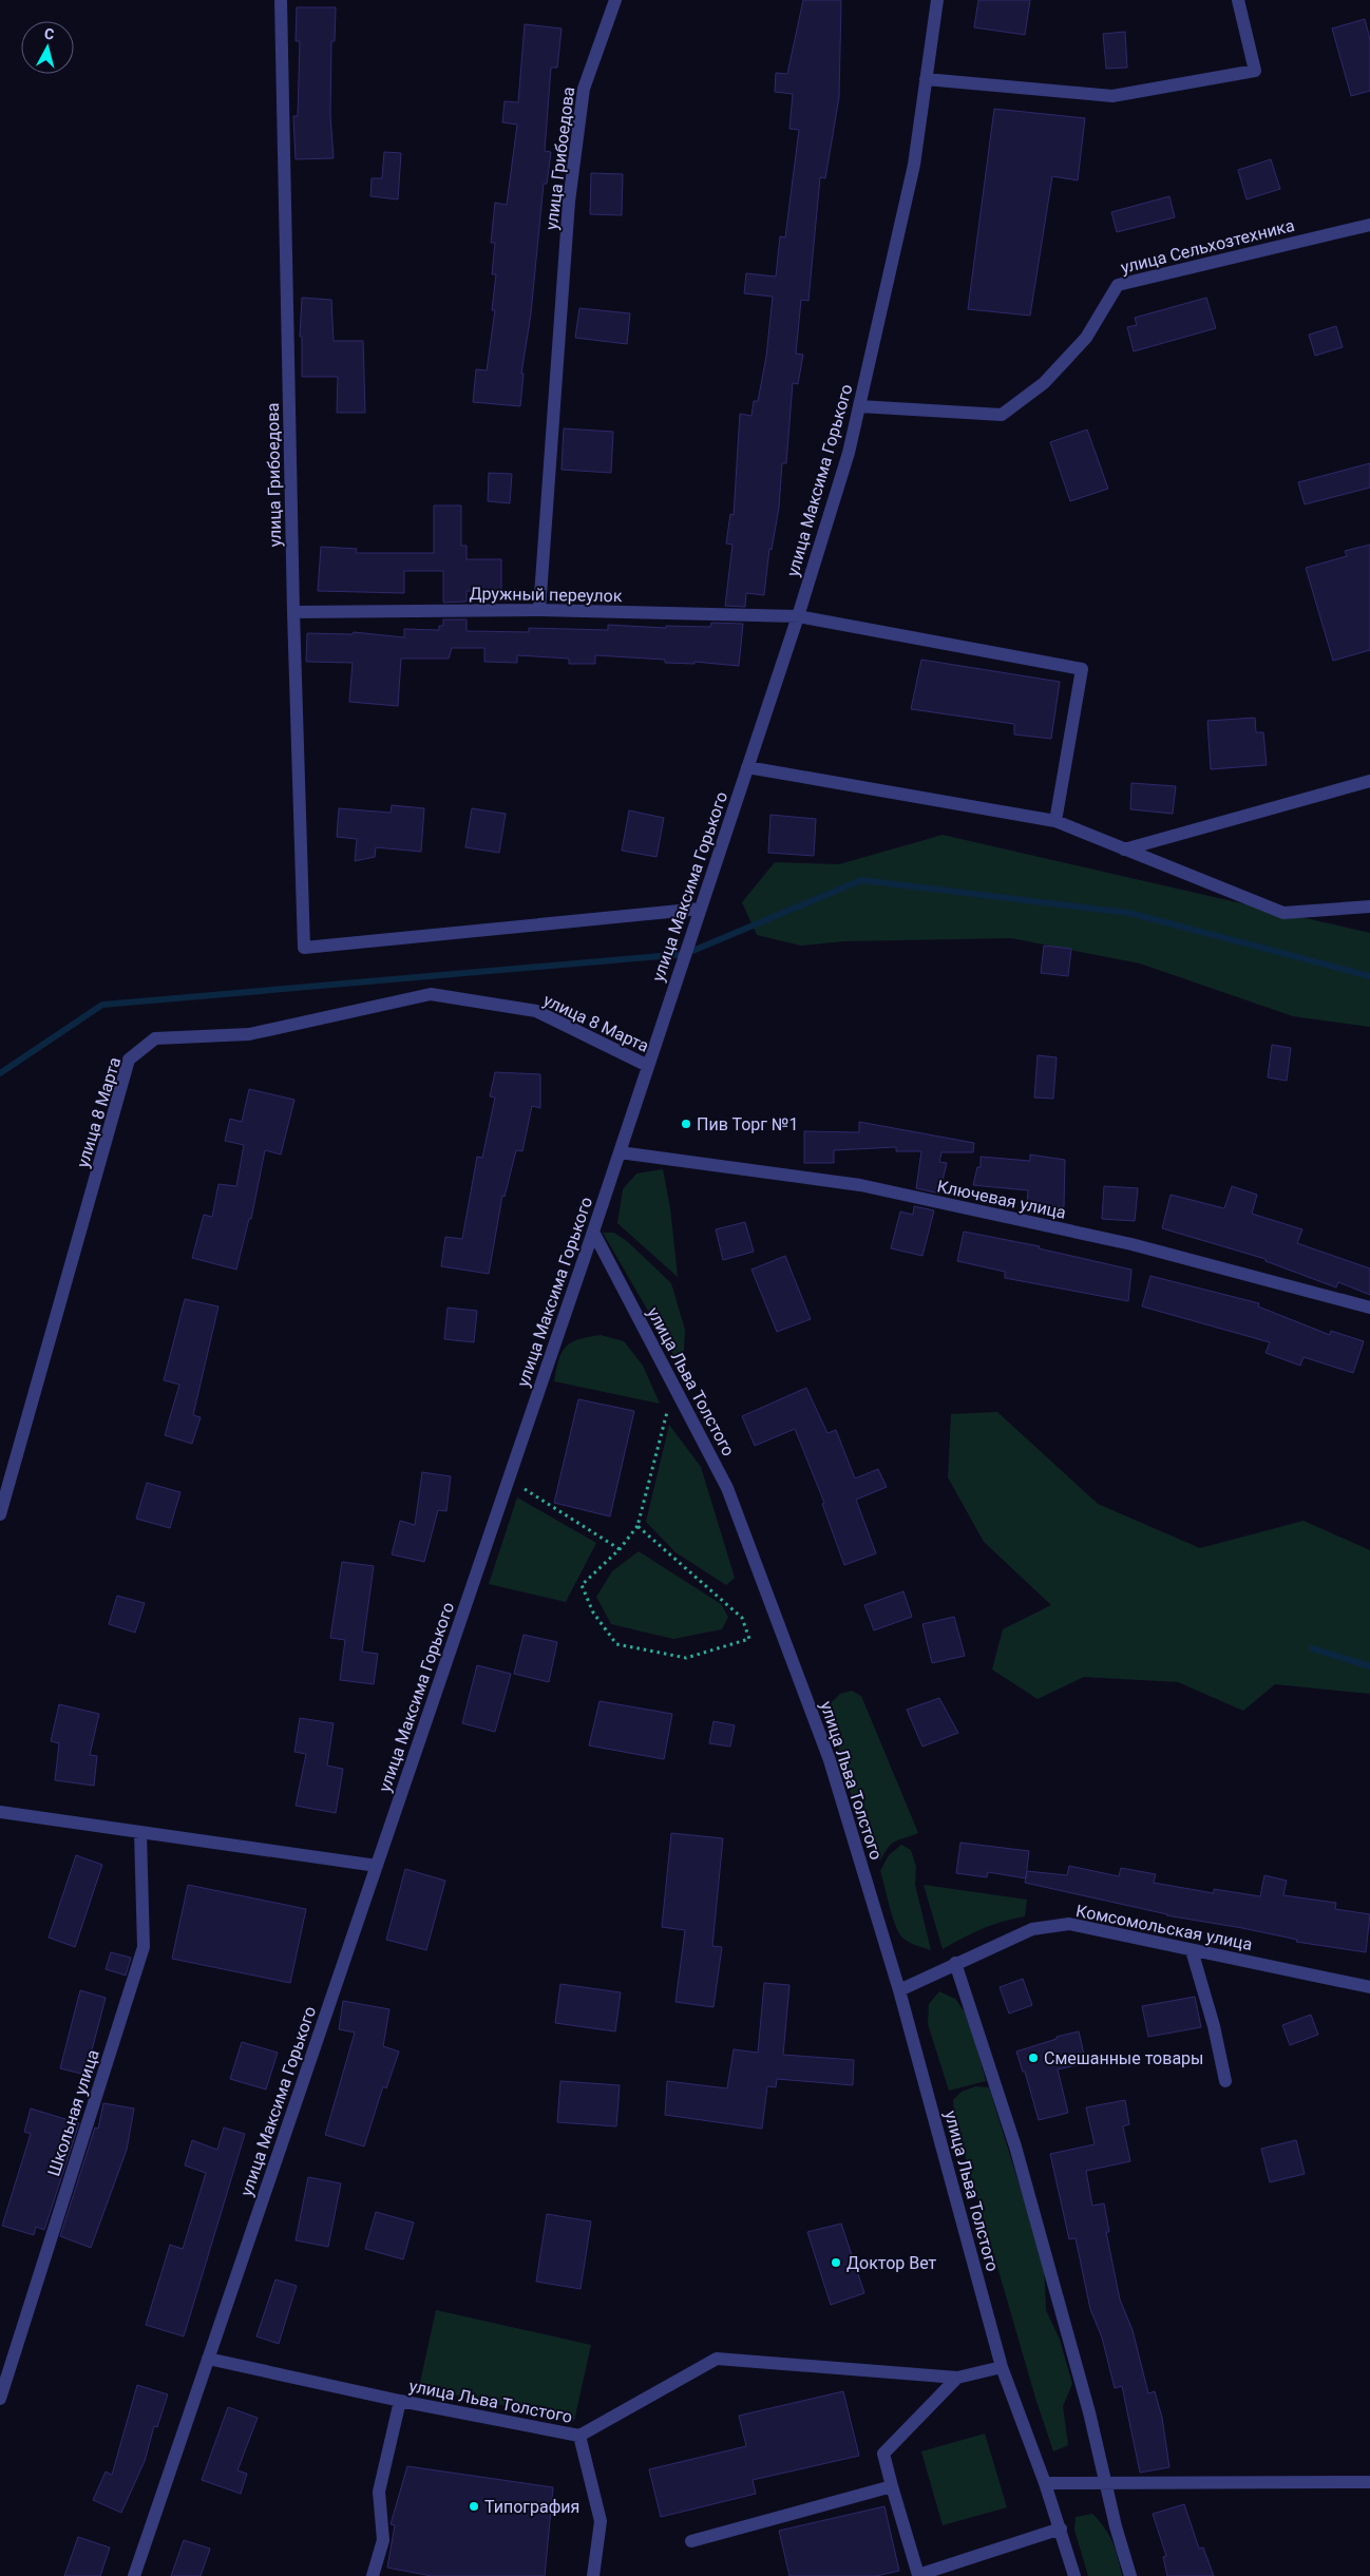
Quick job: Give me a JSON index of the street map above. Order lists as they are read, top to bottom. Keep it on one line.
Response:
{"streets":{"street":["улица Грибоедова","улица Сельхозтехника","улица Максима Горького","Дружный переулок","улица 8 Марта","Ключевая улица","улица Льва Толстого","Комсомольская улица","Школьная улица"]},"crossings":[["улица Грибоедова","улица Максима Горького"],["улица Грибоедова","Дружный переулок"],["улица Сельхозтехника","улица Максима Горького"],["улица Максима Горького","Дружный переулок"],["улица Максима Горького","улица 8 Марта"],["улица Максима Горького","Ключевая улица"],["улица Максима Горького","улица Льва Толстого"],["улица Льва Толстого","Комсомольская улица"]],"places":["Пив Торг №1","Смешанные товары","Доктор Вет","Типография"],"north":"top"}
